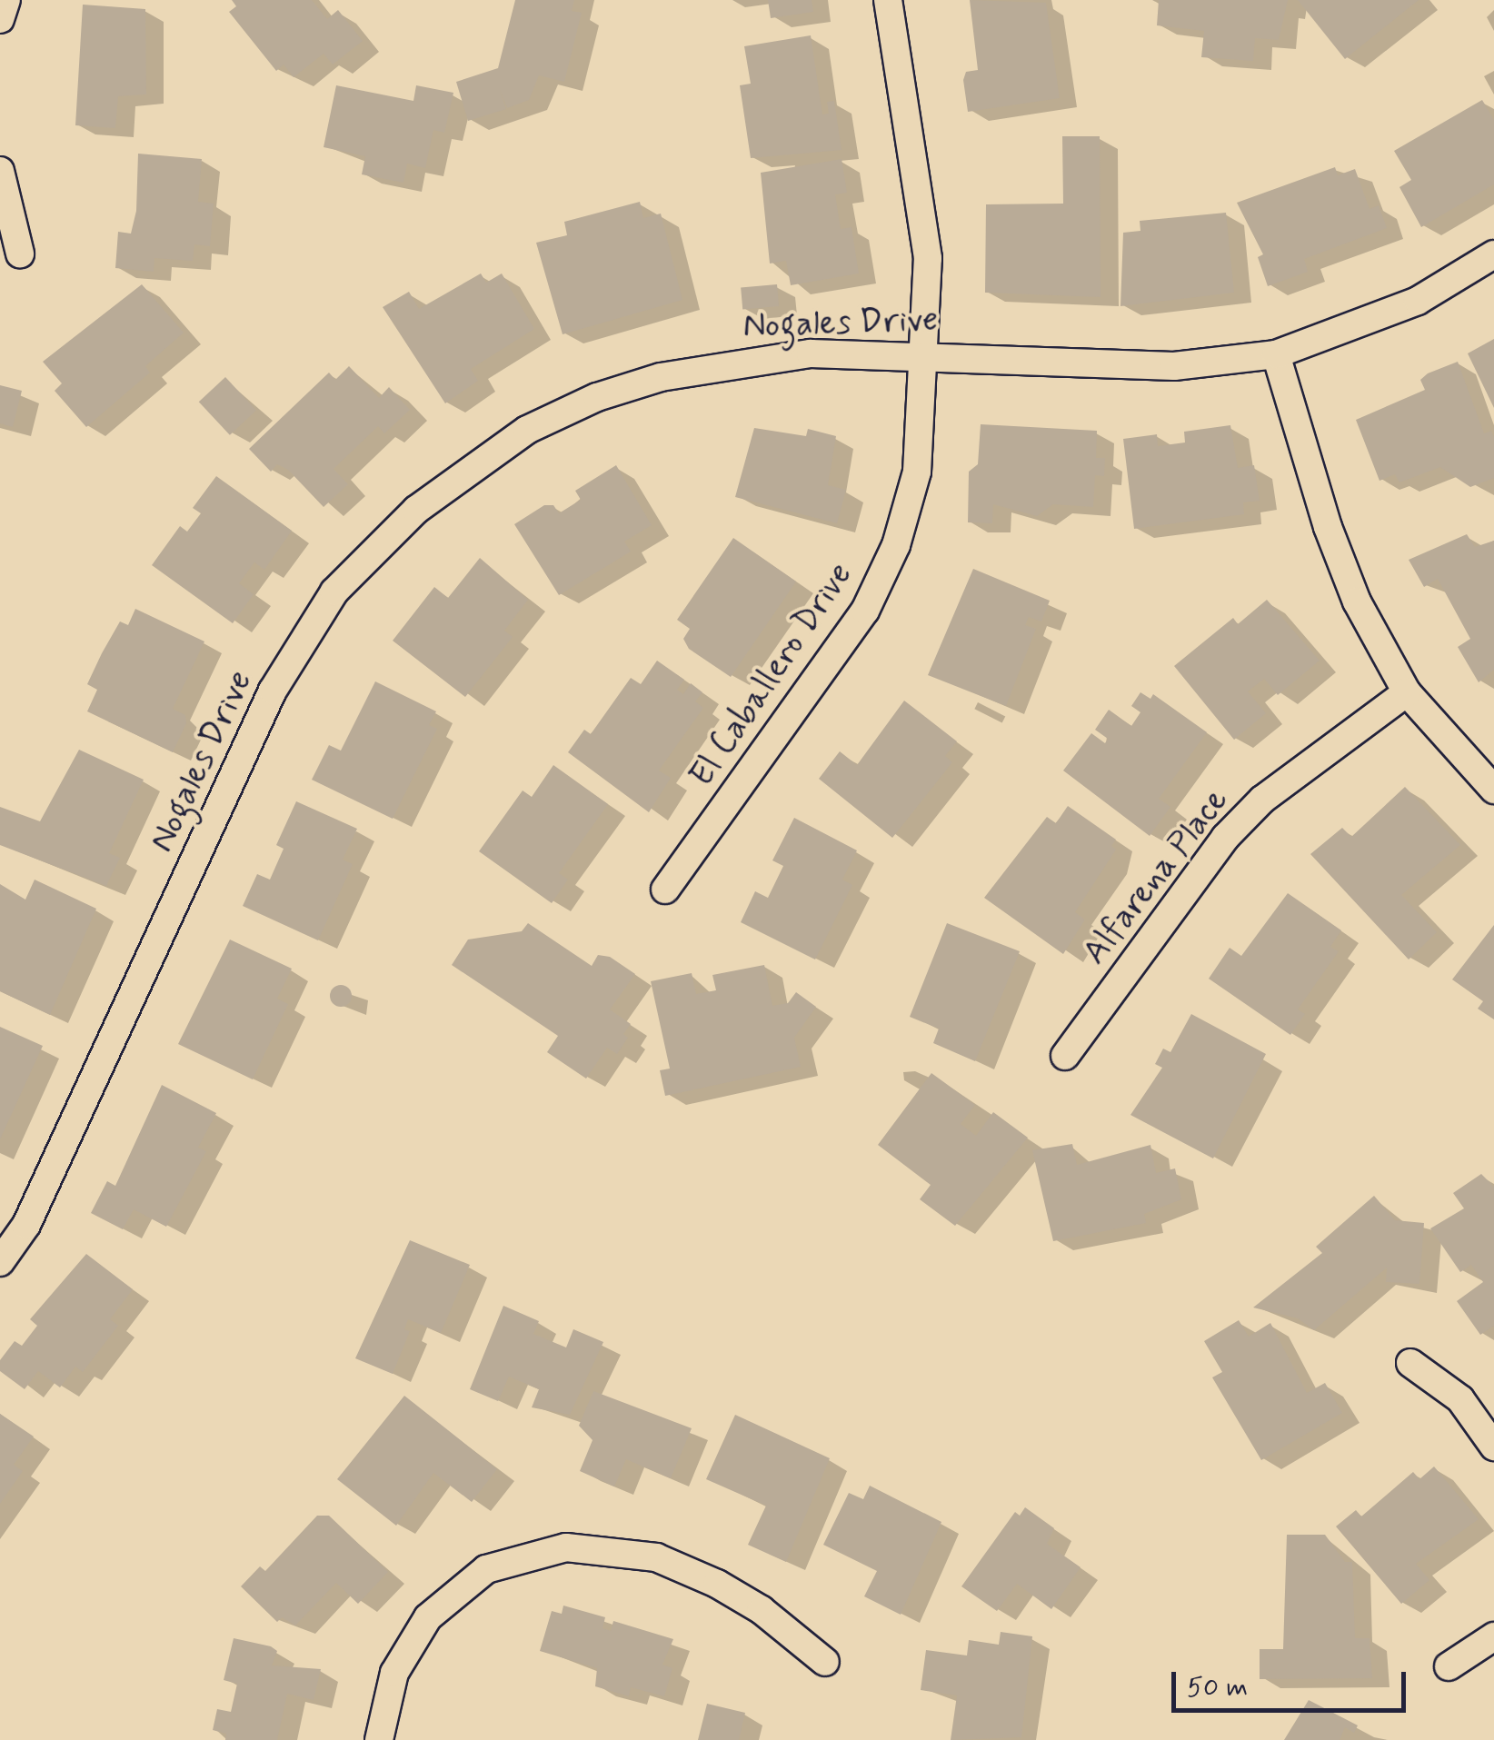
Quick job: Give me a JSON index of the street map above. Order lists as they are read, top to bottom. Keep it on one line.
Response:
{"streets":{"street":["Nogales Drive","El Caballero Drive","Alfarena Place"]},"crossings":[["Nogales Drive","El Caballero Drive"]],"scale_bar":"50 m"}
